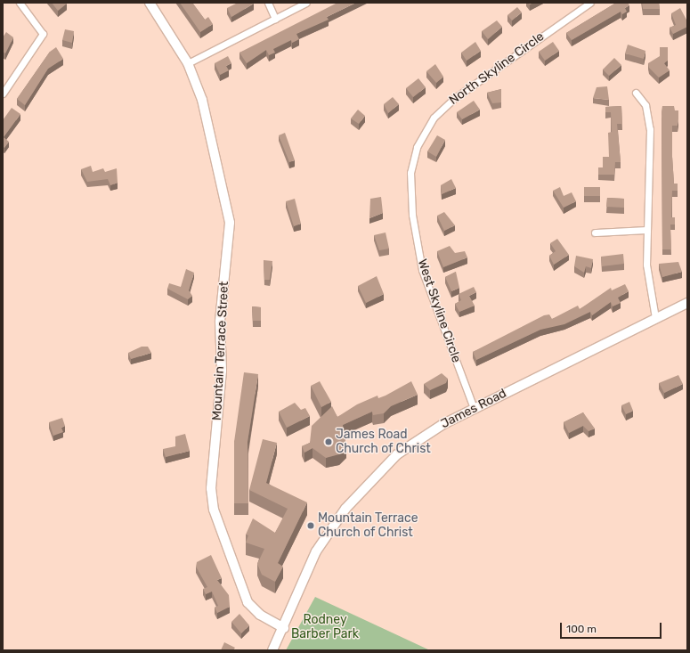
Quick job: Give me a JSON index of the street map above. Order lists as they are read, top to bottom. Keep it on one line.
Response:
{"streets":{"street":["North Skyline Circle","West Skyline Circle","Mountain Terrace Street","James Road"]},"crossings":[["North Skyline Circle","West Skyline Circle"],["West Skyline Circle","James Road"],["Mountain Terrace Street","James Road"]],"parks":["Rodney Barber Park"],"places":["James Road Church of Christ","Mountain Terrace Church of Christ"],"scale_bar":"100 m"}
